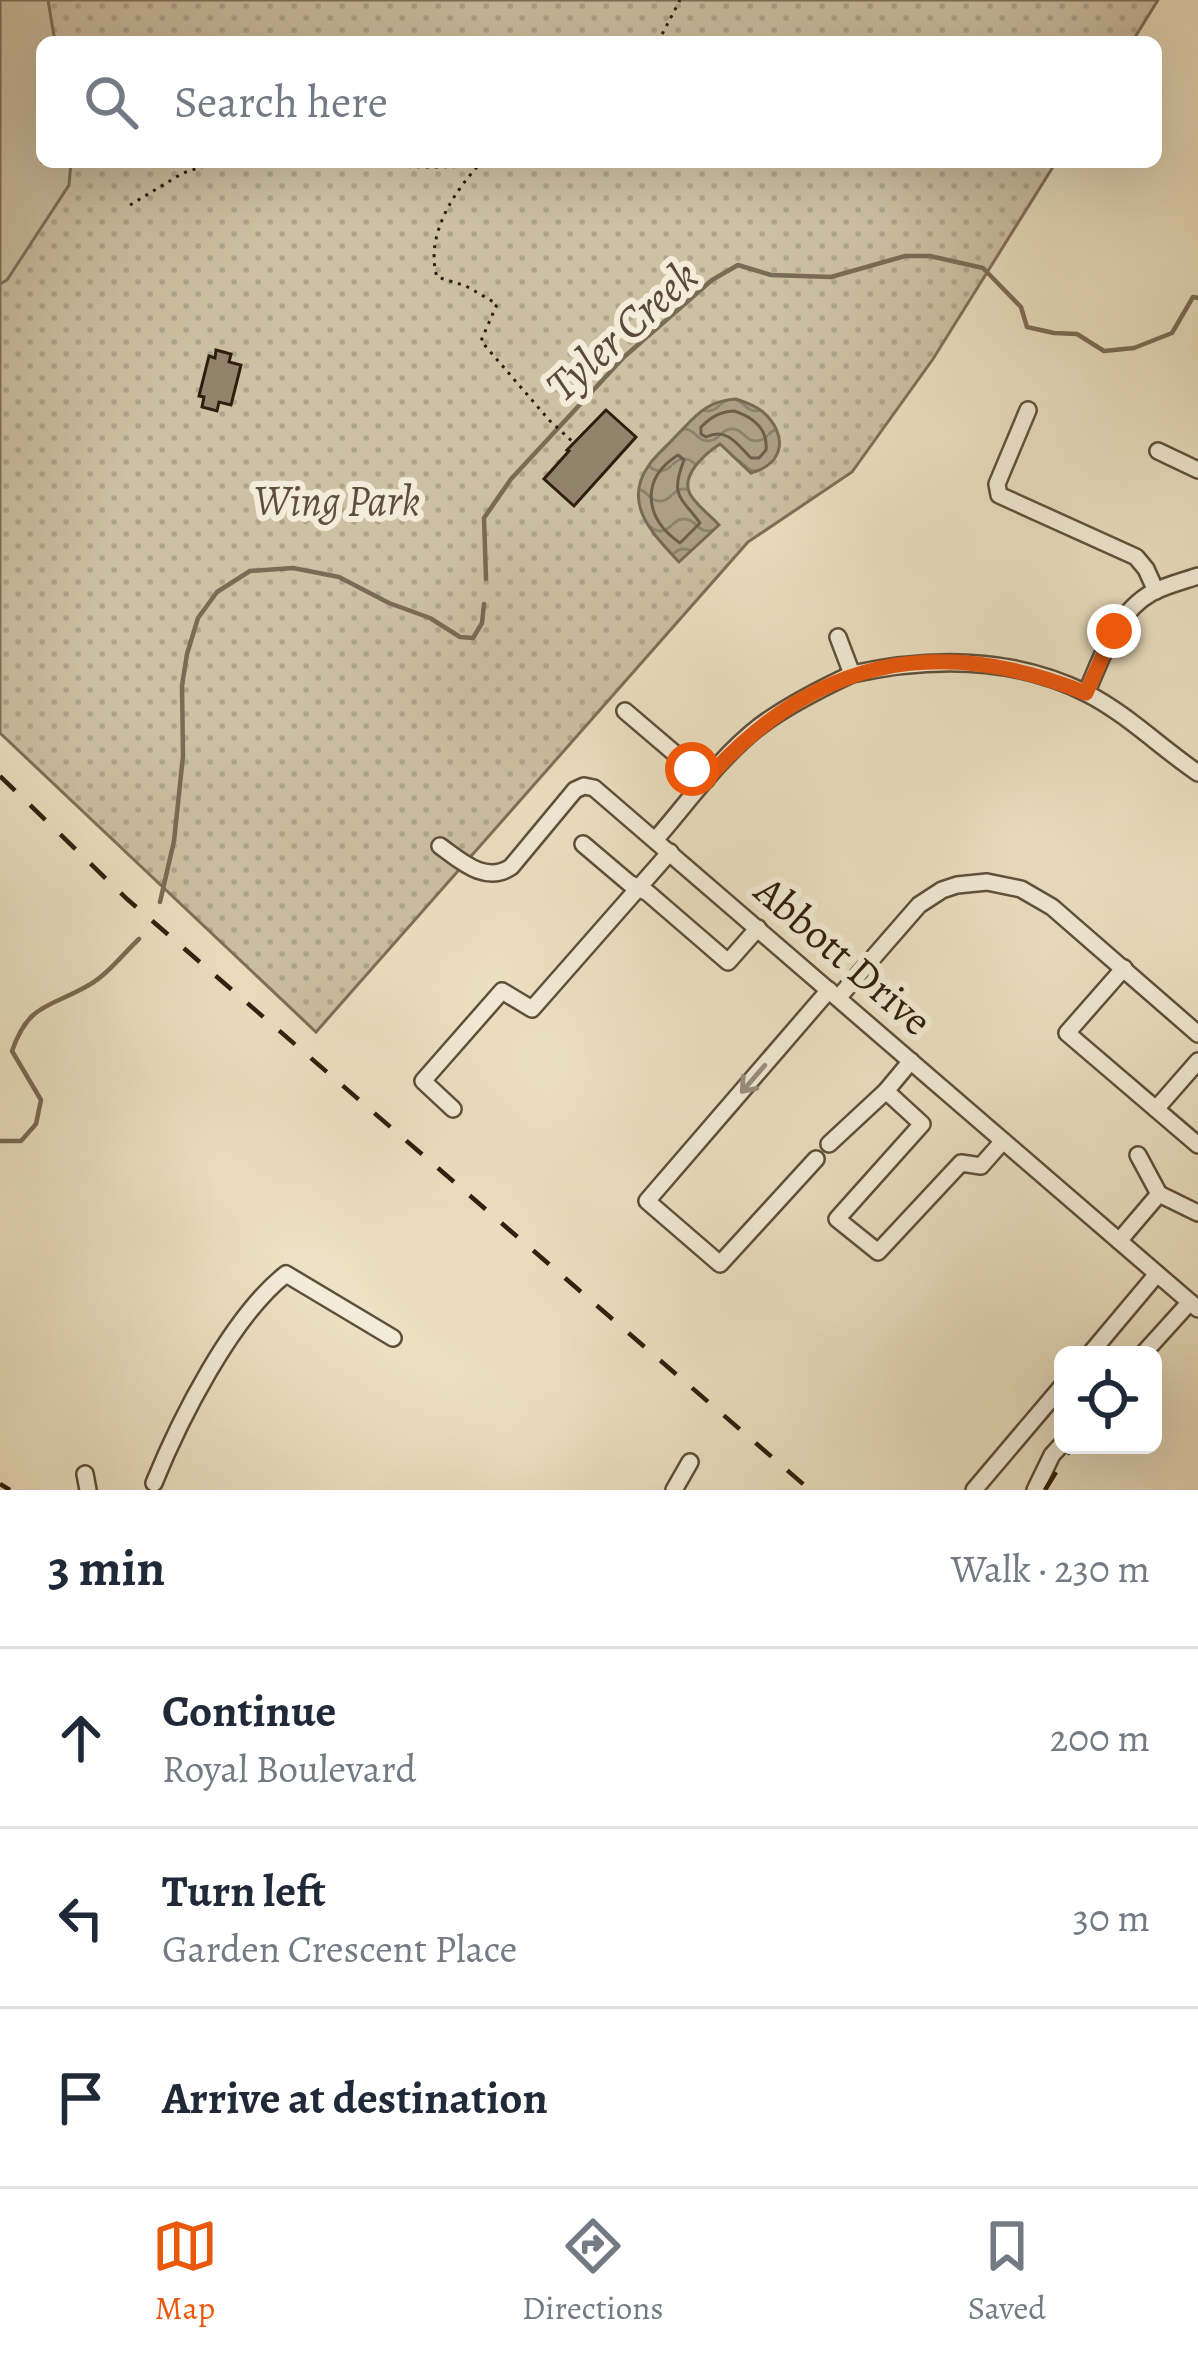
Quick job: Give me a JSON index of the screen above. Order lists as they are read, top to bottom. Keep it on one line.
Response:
{"streets":{"street":["Abbott Drive"]},"water":["Tyler Creek"],"parks":["Wing Park"],"page":{"search":"Search here","heading":["3 min","Walk · 230 m"],"list":[["Continue","Royal Boulevard","200 m"],["Turn left","Garden Crescent Place","30 m"],"Arrive at destination"],"nav":["Map","Directions","Saved"]}}
